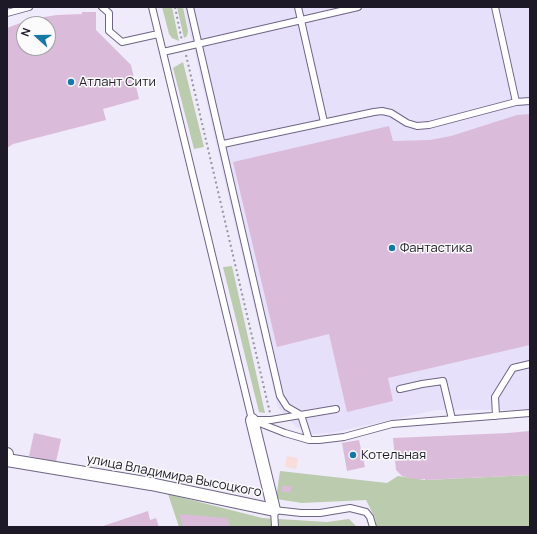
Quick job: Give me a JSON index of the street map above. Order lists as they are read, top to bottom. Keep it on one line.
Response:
{"streets":{"street":["улица Владимира Высоцкого"]},"places":["Атлант Сити","Фантастика","Котельная"],"north":"left"}
